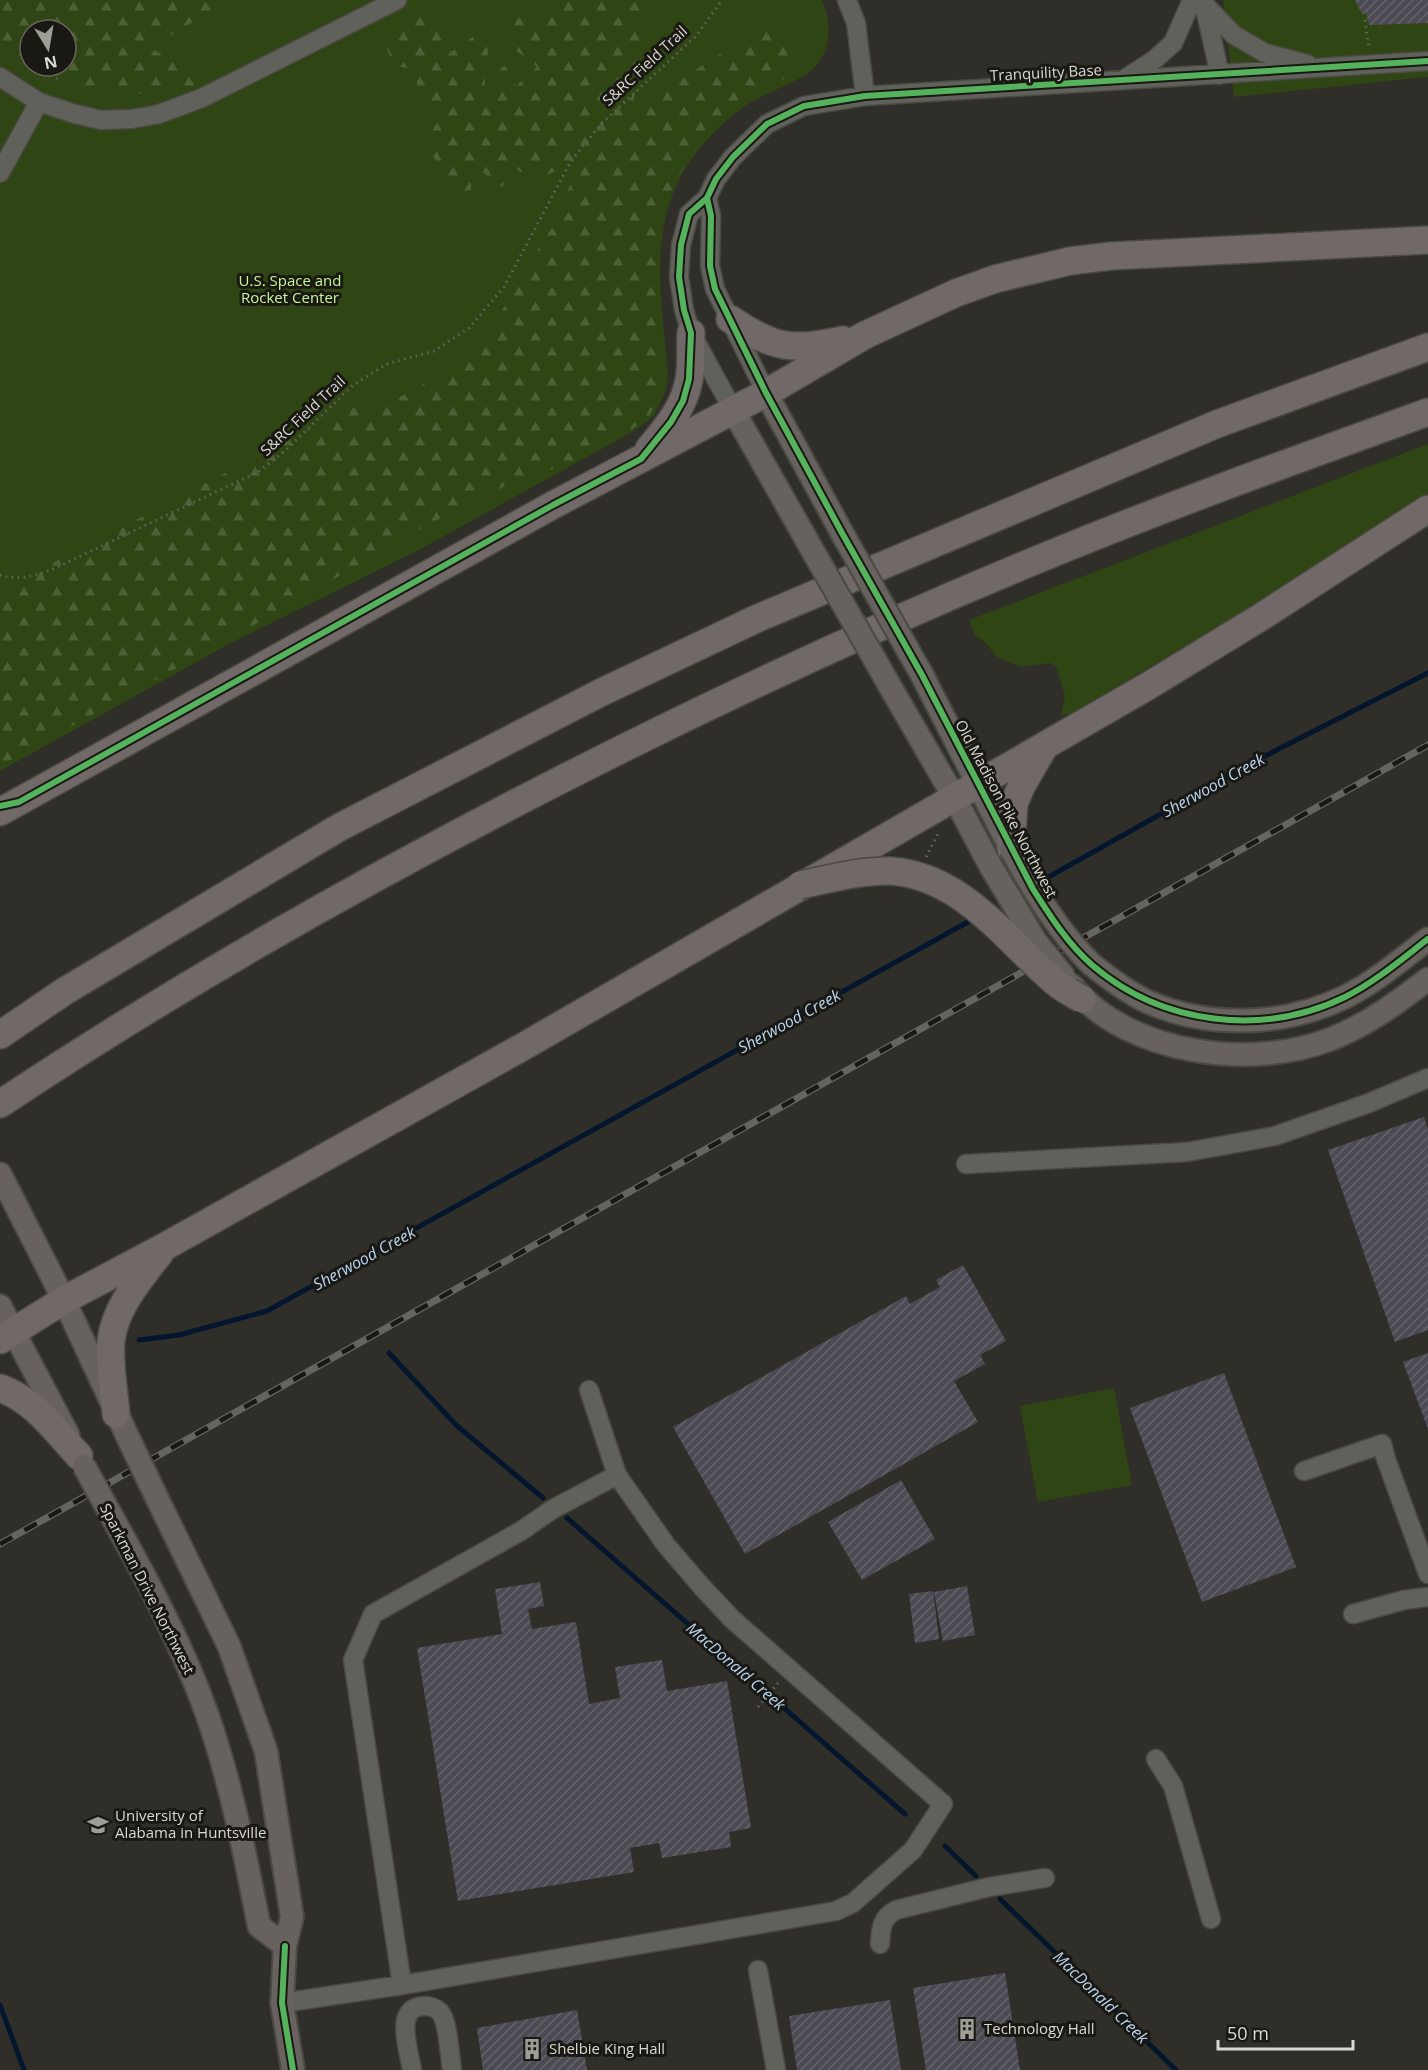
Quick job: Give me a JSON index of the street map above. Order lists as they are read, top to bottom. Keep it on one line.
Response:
{"streets":{"main road":["Old Madison Pike Northwest","Sparkman Drive Northwest"],"street":["Tranquility Base"],"path":["S&RC Field Trail"]},"crossings":[["Tranquility Base","Old Madison Pike Northwest"]],"water":["Sherwood Creek","MacDonald Creek"],"parks":["U.S. Space and Rocket Center"],"places":{"school or university":["University of Alabama in Huntsville"],"building":["Technology Hall","Shelbie King Hall"]},"scale_bar":"50 m","north":"bottom"}
